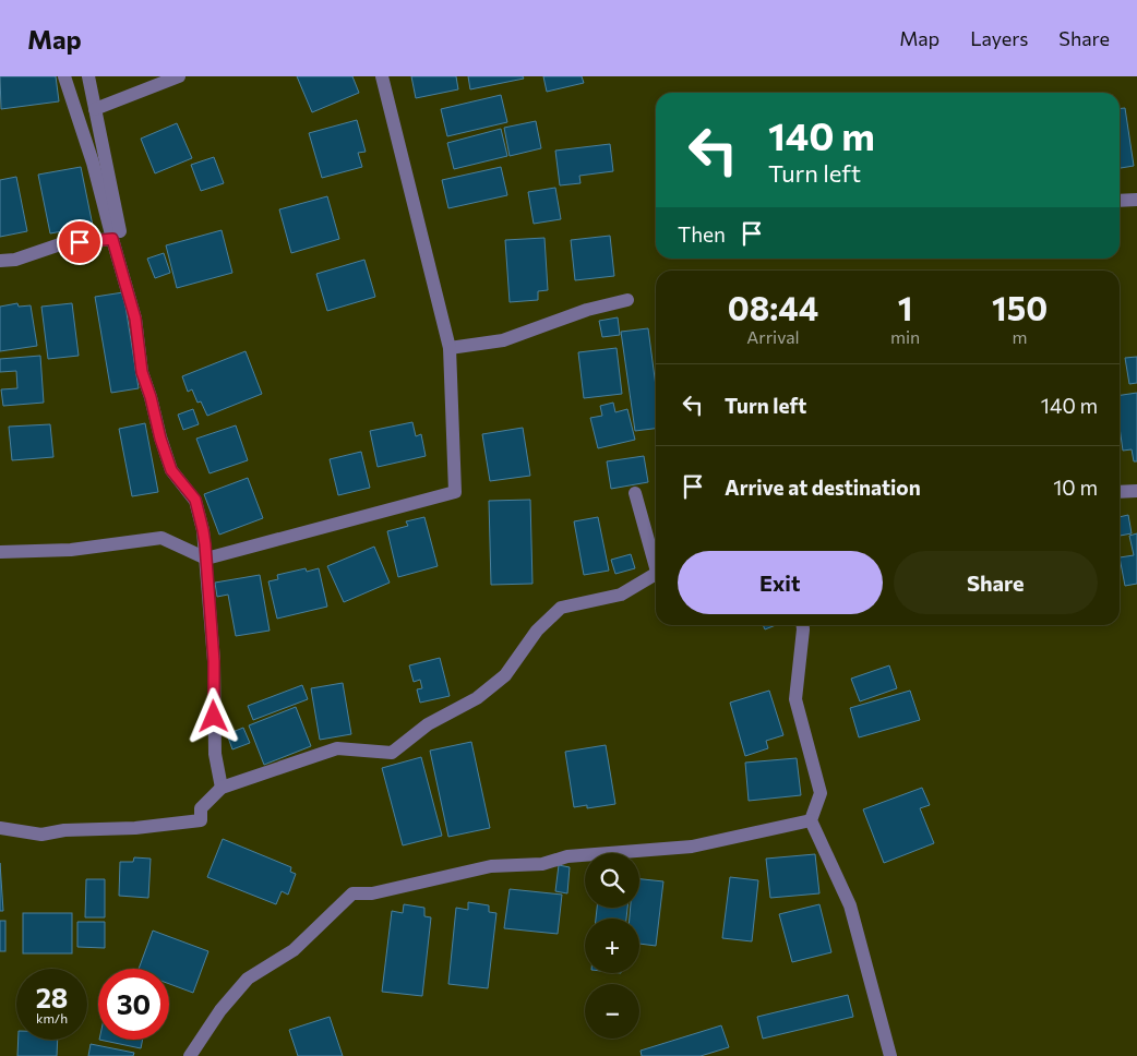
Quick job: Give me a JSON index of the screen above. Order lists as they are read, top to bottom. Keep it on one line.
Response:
{"page":{"header":"Map","nav":["Map","Layers","Share"],"turn":["140 m","Turn left"],"then":"Then","eta":["08:44","Arrival","1","min","150","m"],"list":[{"name":"Turn left","value":"140 m"},{"name":"Arrive at destination","value":"10 m"}],"buttons":["Exit","Share"],"map_buttons":["+","−"],"speed":"28 km/h","limit":"30"}}
